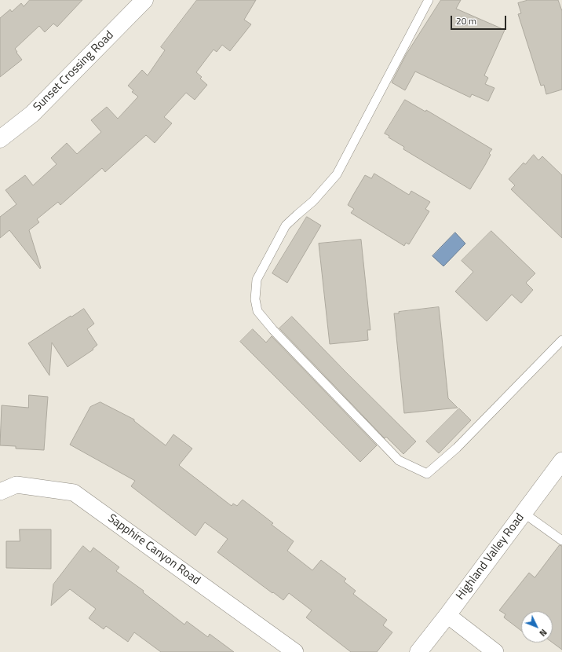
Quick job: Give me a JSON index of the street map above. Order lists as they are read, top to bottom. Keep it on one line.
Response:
{"streets":{"street":["Sunset Crossing Road","Sapphire Canyon Road","Highland Valley Road"]},"scale_bar":"20 m","north":"bottom right"}
